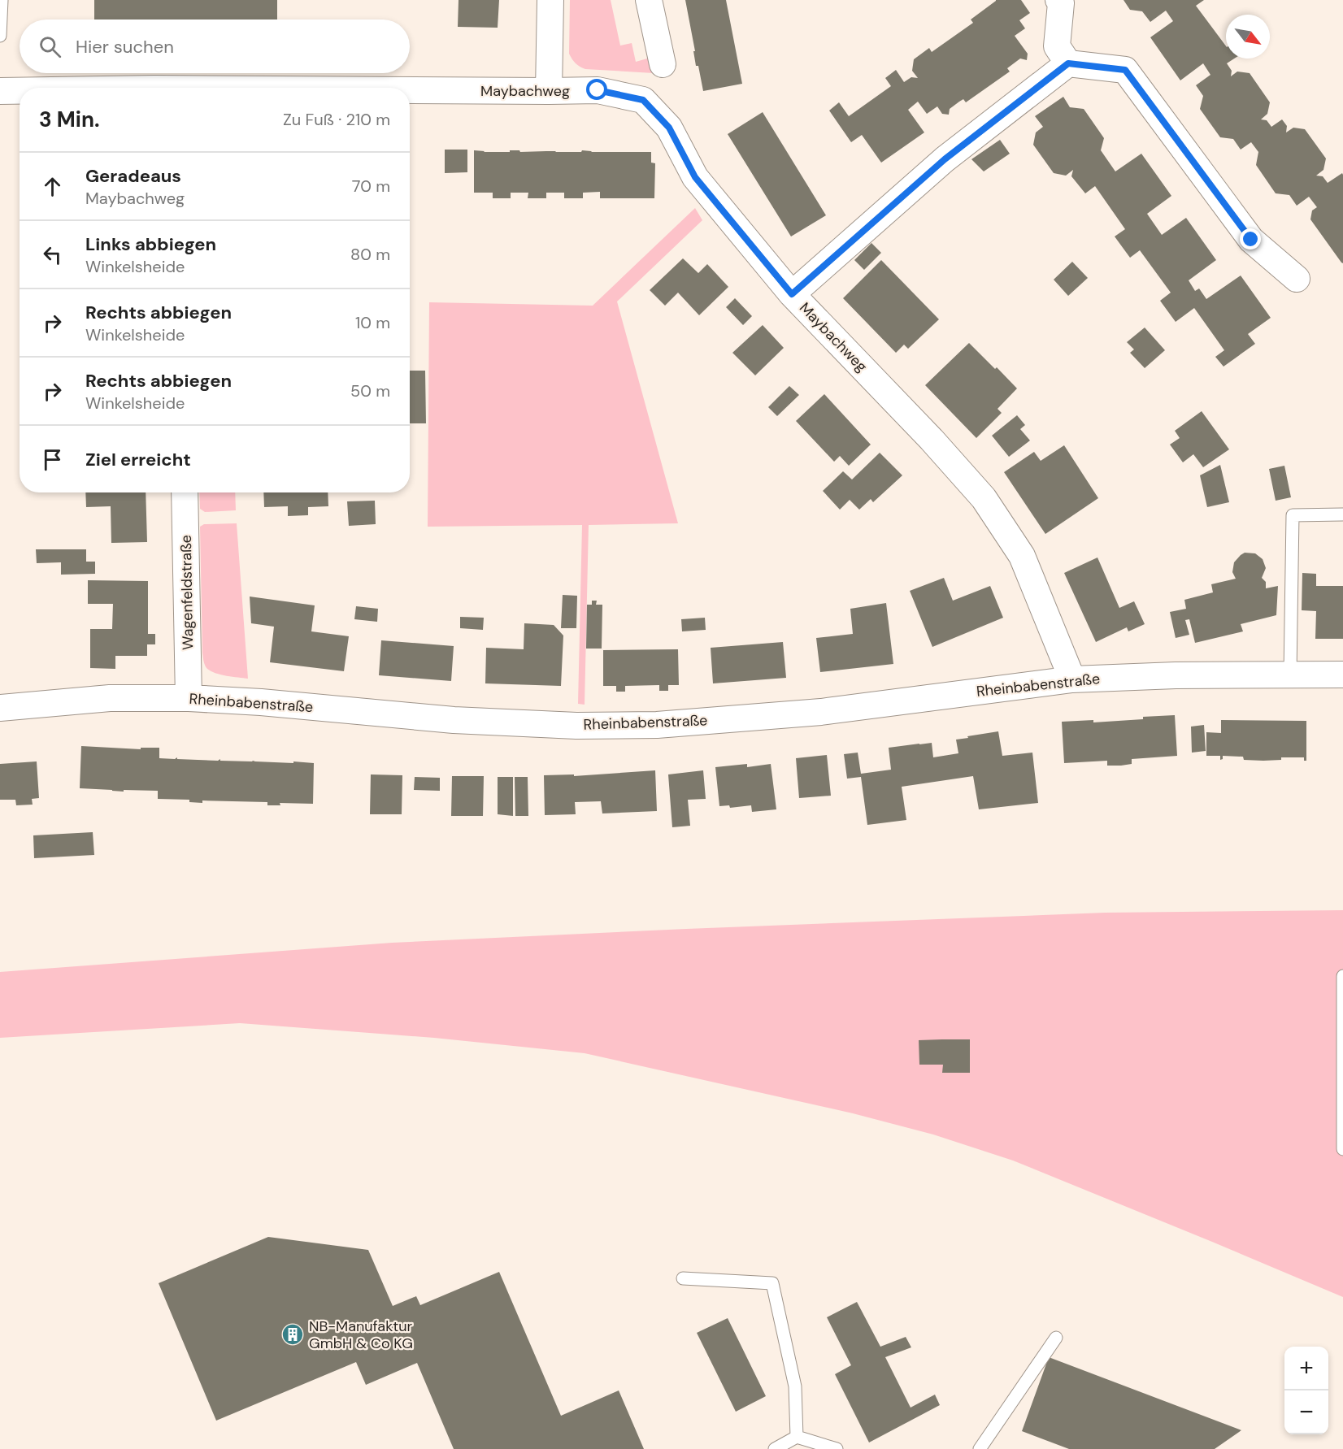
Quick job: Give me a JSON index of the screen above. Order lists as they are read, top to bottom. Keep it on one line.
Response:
{"streets":{"street":["Maybachweg","Wagenfeldstraße","Rheinbabenstraße"]},"crossings":[["Maybachweg","Rheinbabenstraße"],["Wagenfeldstraße","Rheinbabenstraße"]],"places":{"building":["NB-Manufaktur GmbH & Co KG"]},"north":"bottom right","page":{"search":"Hier suchen","heading":["3 Min.","Zu Fuß · 210 m"],"list":[["Geradeaus","Maybachweg","70 m"],["Links abbiegen","Winkelsheide","80 m"],["Rechts abbiegen","Winkelsheide","10 m"],["Rechts abbiegen","Winkelsheide","50 m"],"Ziel erreicht"],"map_buttons":["+","−"]}}
